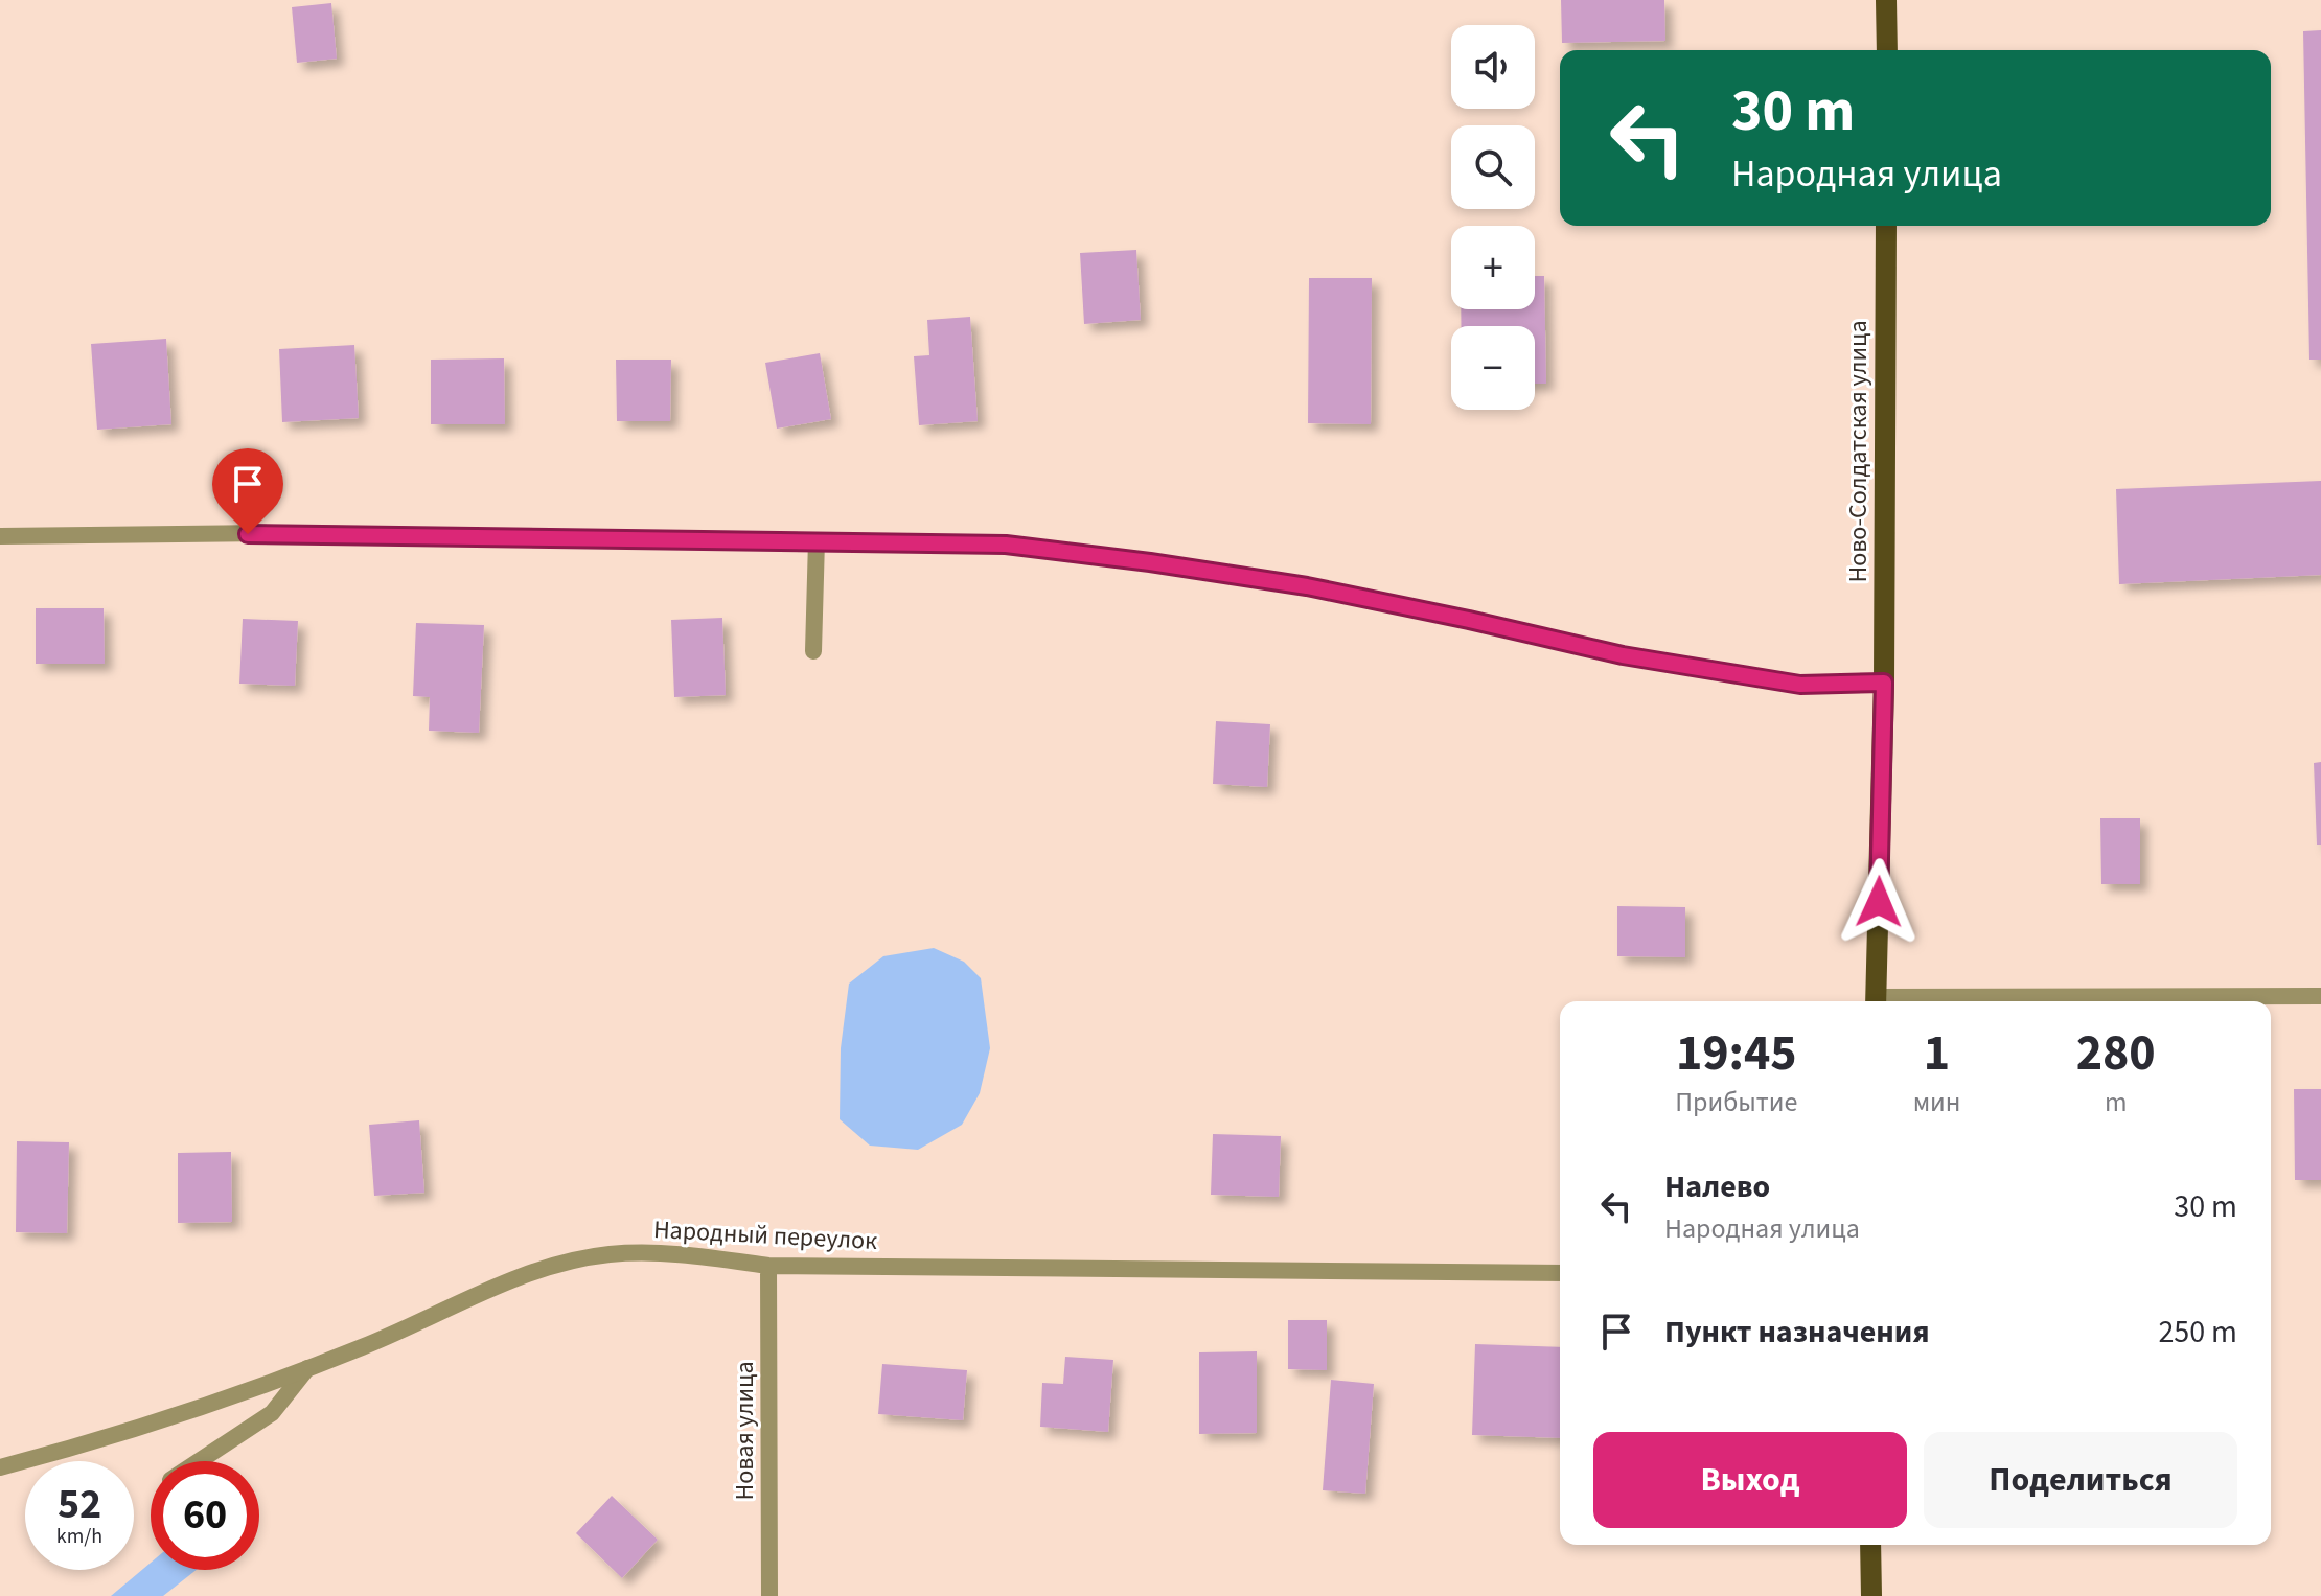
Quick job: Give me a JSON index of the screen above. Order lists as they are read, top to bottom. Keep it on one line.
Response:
{"streets":{"main road":["Ново-Солдатская улица"],"street":["Народный переулок","Новая улица"]},"crossings":[["Народный переулок","Новая улица"]],"page":{"map_buttons":["+","−"],"turn":["30 m","Народная улица"],"eta":["19:45","Прибытие","1","мин","280","m"],"list":[{"name":"Налево","note":"Народная улица","value":"30 m"},{"name":"Пункт назначения","value":"250 m"}],"buttons":["Выход","Поделиться"],"speed":"52 km/h","limit":"60"}}
